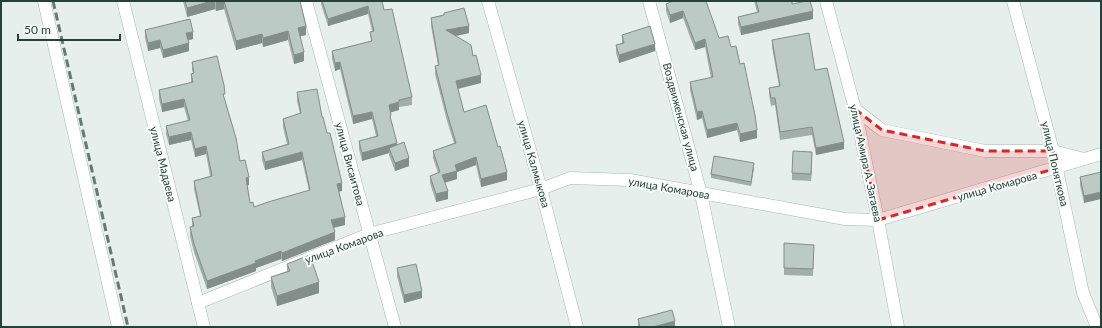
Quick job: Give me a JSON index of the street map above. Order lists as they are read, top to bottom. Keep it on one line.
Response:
{"streets":{"street":["Воздвиженская улица","улица Амира А. Загаева","улица Мадаева","улица Висаитова","улица Калмыкова","улица Поняткова","улица Комарова"]},"crossings":[["Воздвиженская улица","улица Комарова"],["улица Амира А. Загаева","улица Комарова"],["улица Мадаева","улица Комарова"],["улица Висаитова","улица Комарова"],["улица Калмыкова","улица Комарова"],["улица Поняткова","улица Комарова"]],"scale_bar":"50 m"}
